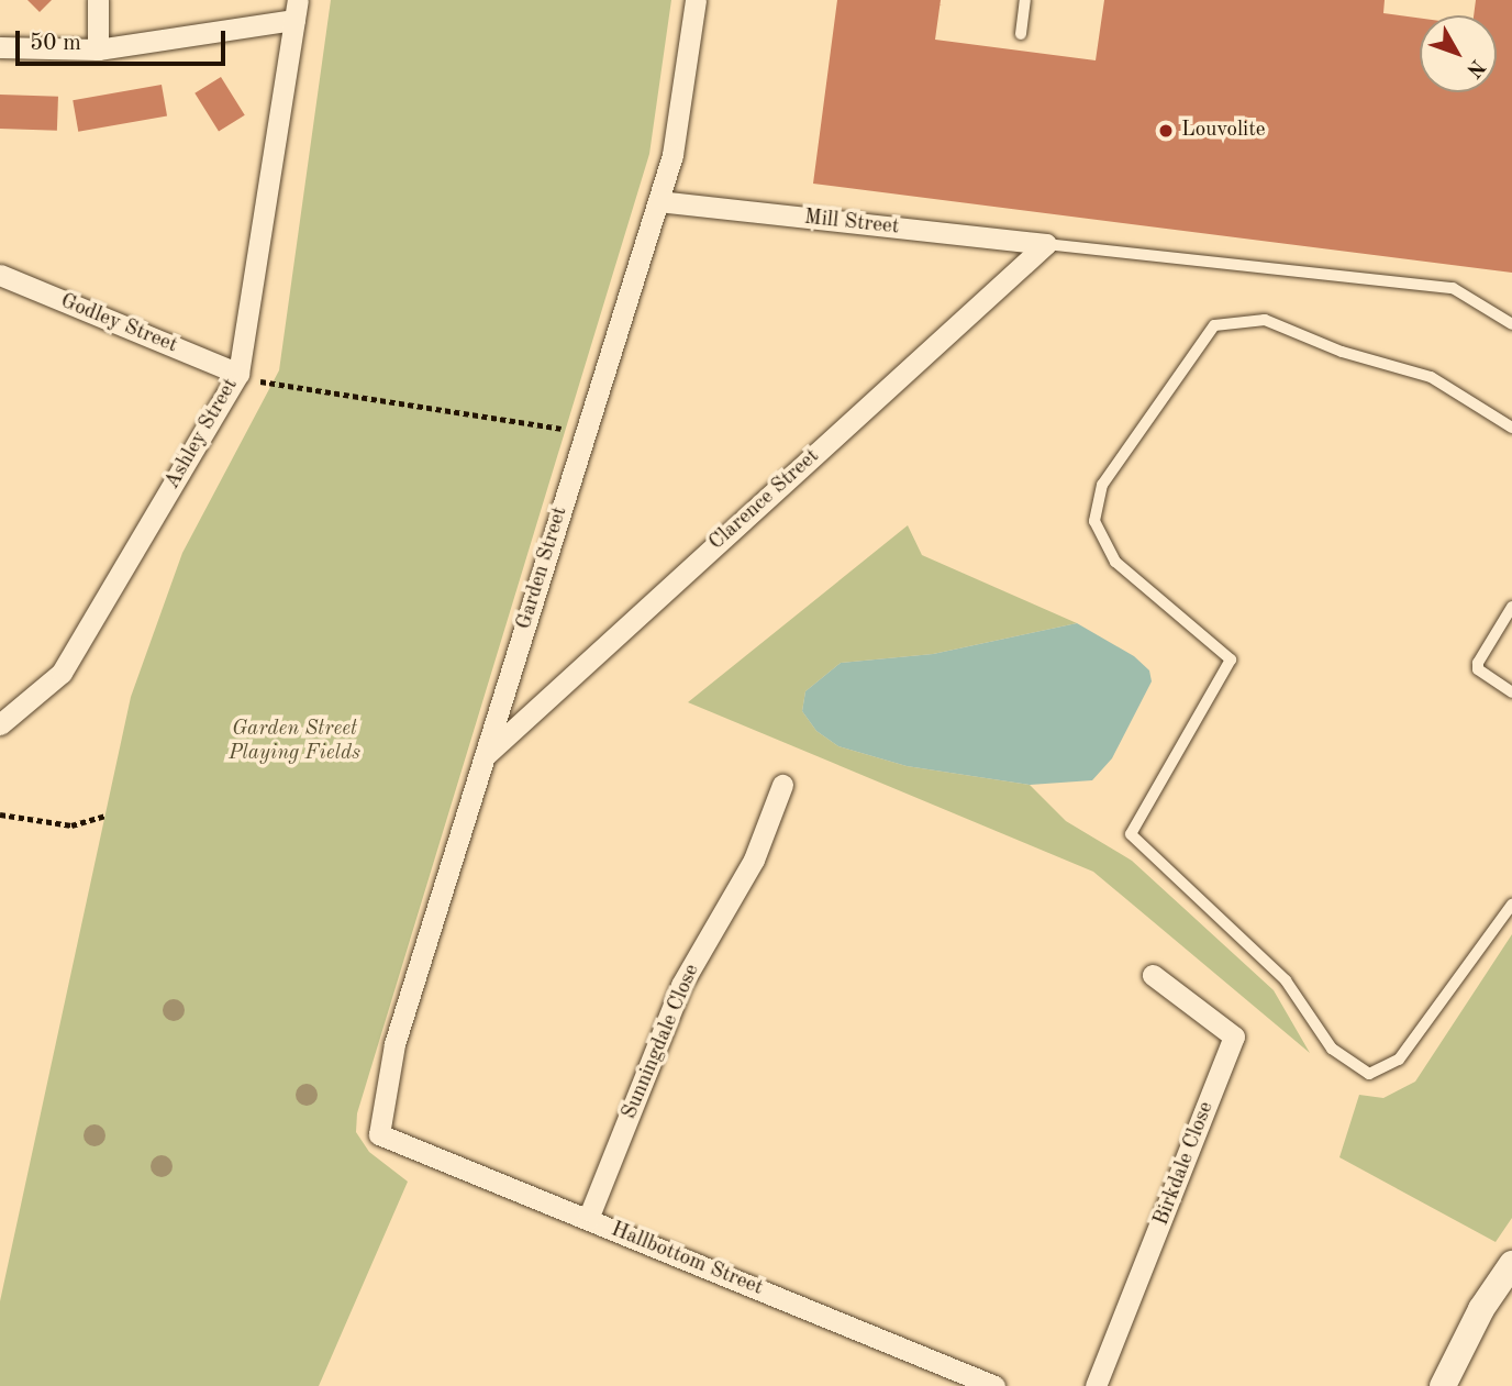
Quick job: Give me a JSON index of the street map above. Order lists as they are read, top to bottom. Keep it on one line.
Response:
{"streets":{"street":["Mill Street","Godley Street","Ashley Street","Clarence Street","Garden Street","Sunningdale Close","Birkdale Close","Hallbottom Street"]},"crossings":[["Mill Street","Clarence Street"],["Mill Street","Garden Street"],["Godley Street","Ashley Street"],["Clarence Street","Garden Street"],["Garden Street","Hallbottom Street"],["Sunningdale Close","Hallbottom Street"]],"parks":["Garden Street Playing Fields"],"places":["Louvolite"],"scale_bar":"50 m","north":"bottom right"}
